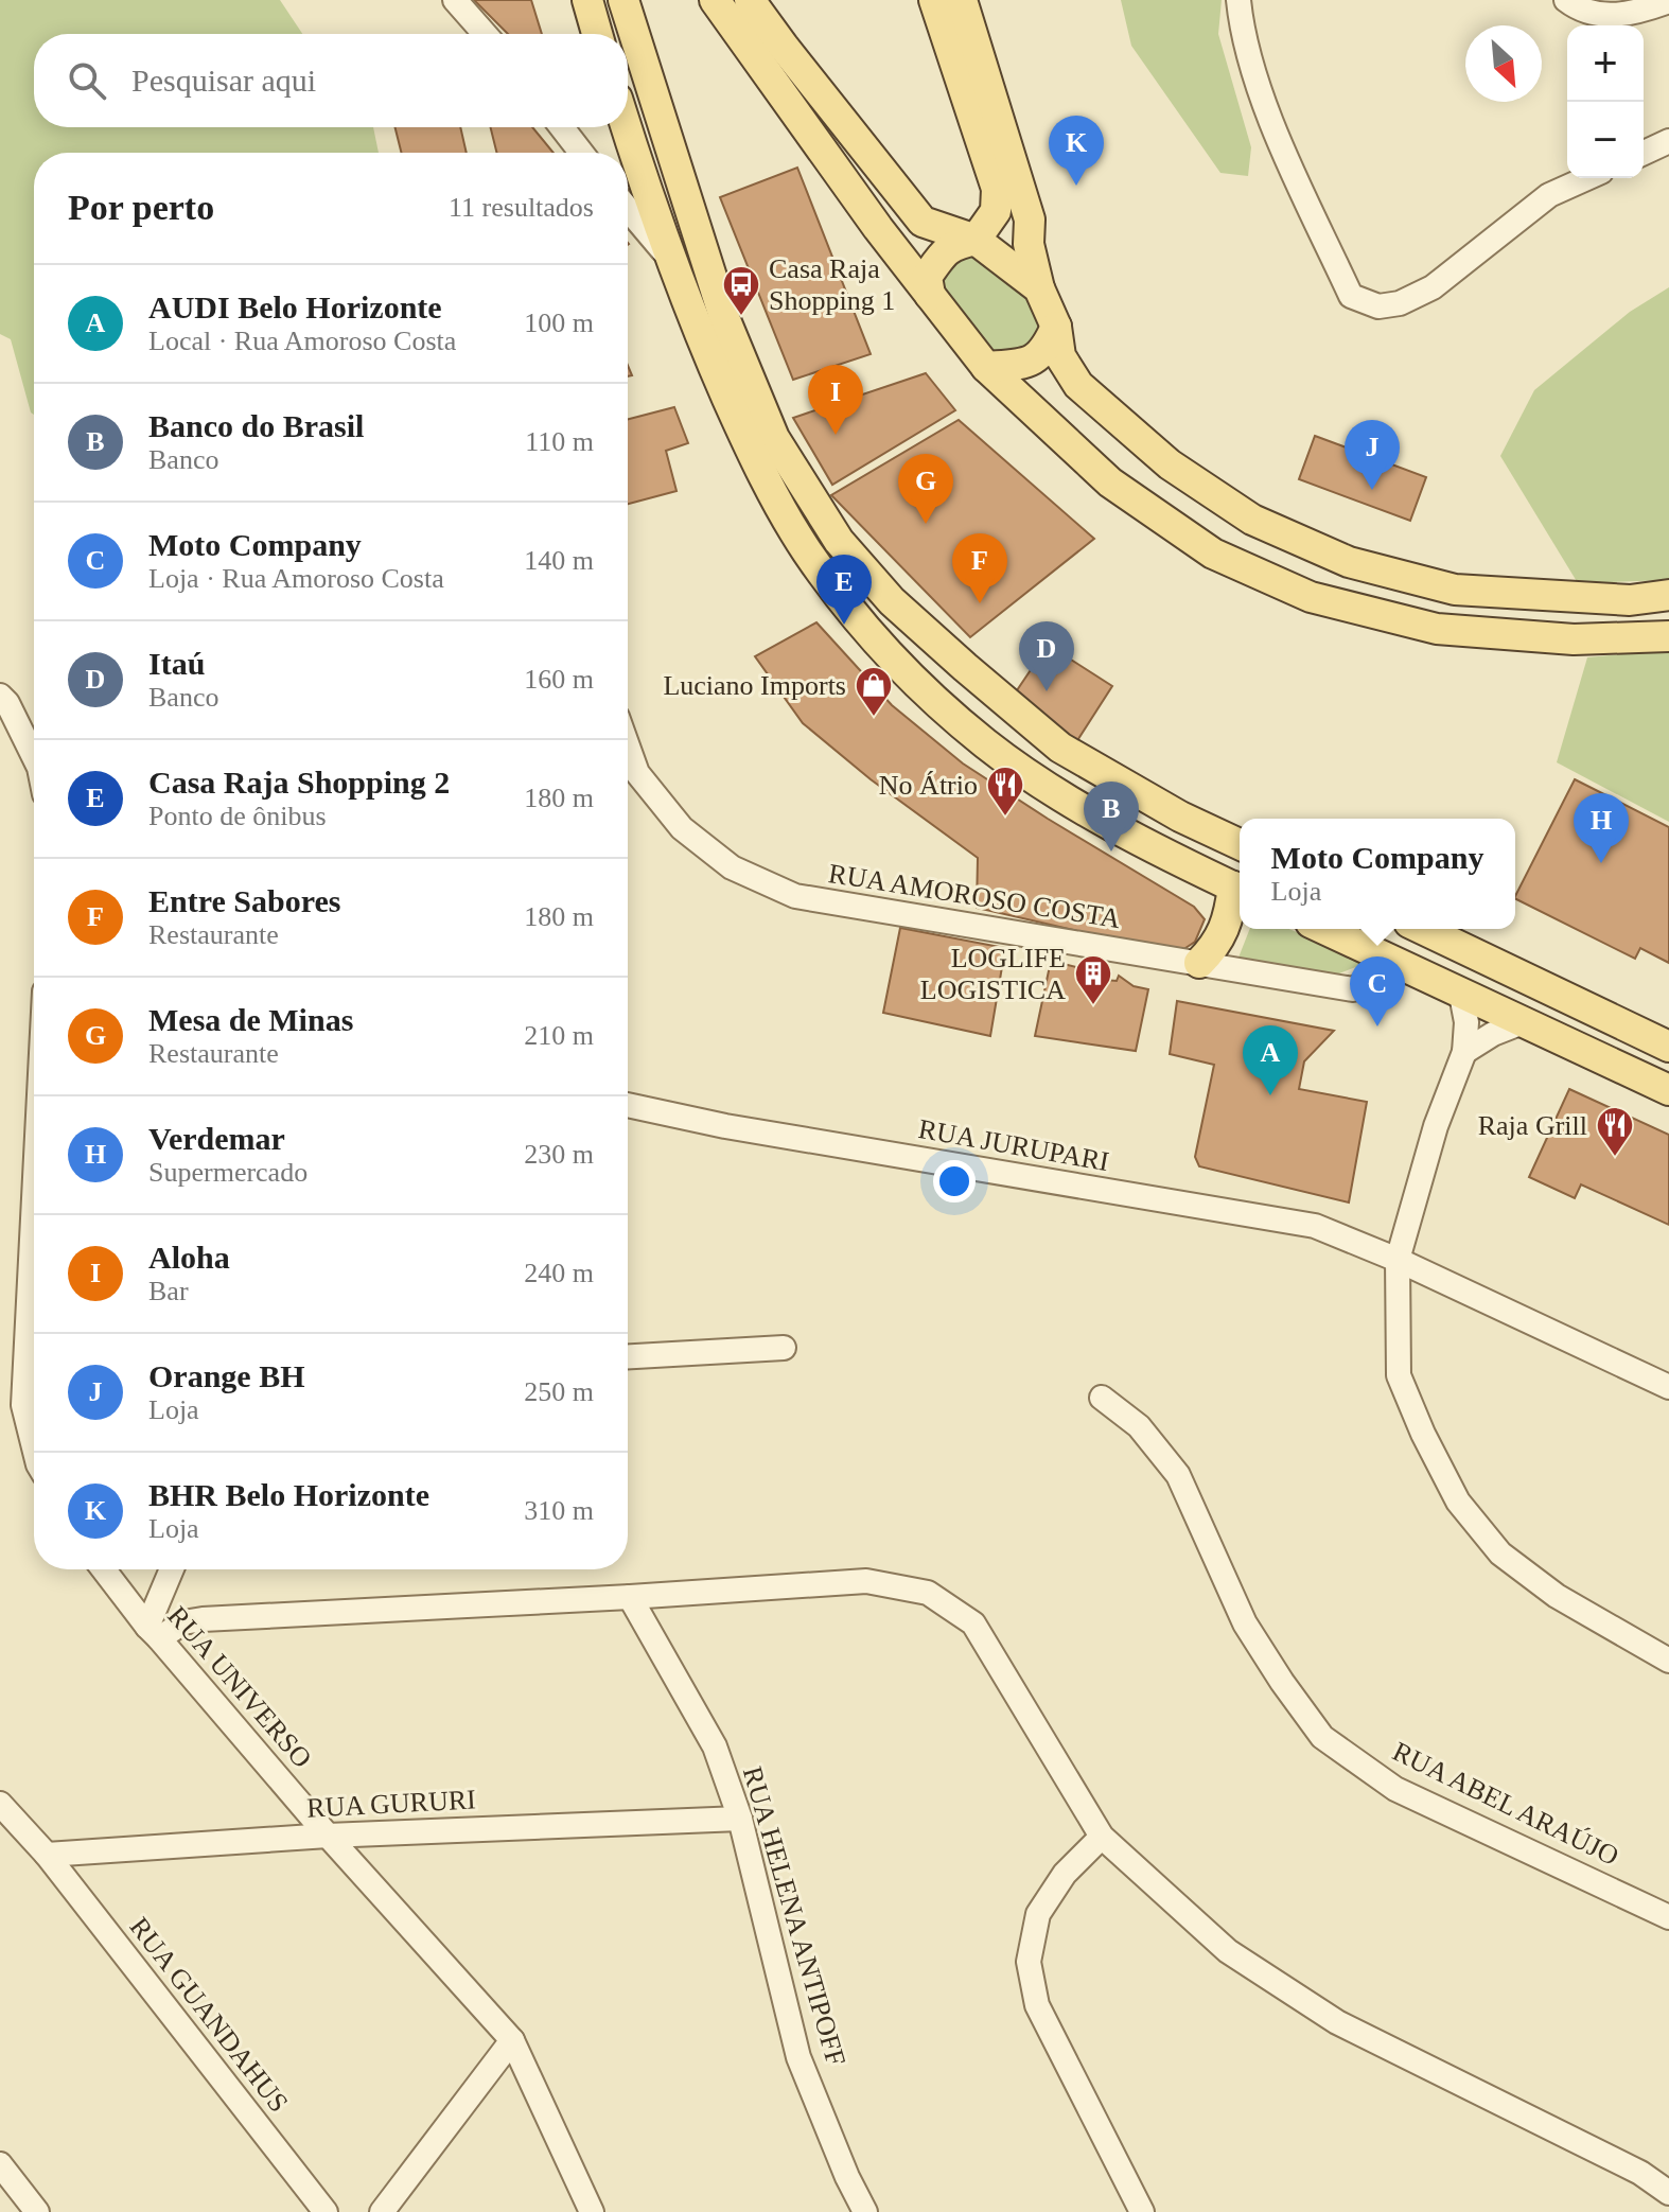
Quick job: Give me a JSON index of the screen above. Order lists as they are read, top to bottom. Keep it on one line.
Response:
{"streets":{"street":["RUA AMOROSO COSTA","RUA JURUPARI","RUA UNIVERSO","RUA GURURI","RUA ABEL ARAÚJO","RUA HELENA ANTIPOFF","RUA GUANDAHUS"]},"crossings":[["RUA UNIVERSO","RUA GURURI"],["RUA GURURI","RUA HELENA ANTIPOFF"],["RUA GURURI","RUA GUANDAHUS"]],"places":{"bus stop":["Casa Raja Shopping 1"],"shop":["Luciano Imports"],"restaurant":["No Átrio","Raja Grill"],"building":["LOGLIFE LOGISTICA"]},"north":"bottom right","page":{"map_buttons":["+","−"],"search":"Pesquisar aqui","pins":["K","I","J","G","F","E","D","B","H","C","A"],"heading":["Por perto","11 resultados"],"list":[{"mark":"A","name":"AUDI Belo Horizonte","note":"Local · Rua Amoroso Costa","value":"100 m"},{"mark":"B","name":"Banco do Brasil","note":"Banco","value":"110 m"},{"mark":"C","name":"Moto Company","note":"Loja · Rua Amoroso Costa","value":"140 m"},{"mark":"D","name":"Itaú","note":"Banco","value":"160 m"},{"mark":"E","name":"Casa Raja Shopping 2","note":"Ponto de ônibus","value":"180 m"},{"mark":"F","name":"Entre Sabores","note":"Restaurante","value":"180 m"},{"mark":"G","name":"Mesa de Minas","note":"Restaurante","value":"210 m"},{"mark":"H","name":"Verdemar","note":"Supermercado","value":"230 m"},{"mark":"I","name":"Aloha","note":"Bar","value":"240 m"},{"mark":"J","name":"Orange BH","note":"Loja","value":"250 m"},{"mark":"K","name":"BHR Belo Horizonte","note":"Loja","value":"310 m"}],"popup":["Moto Company","Loja"]}}
